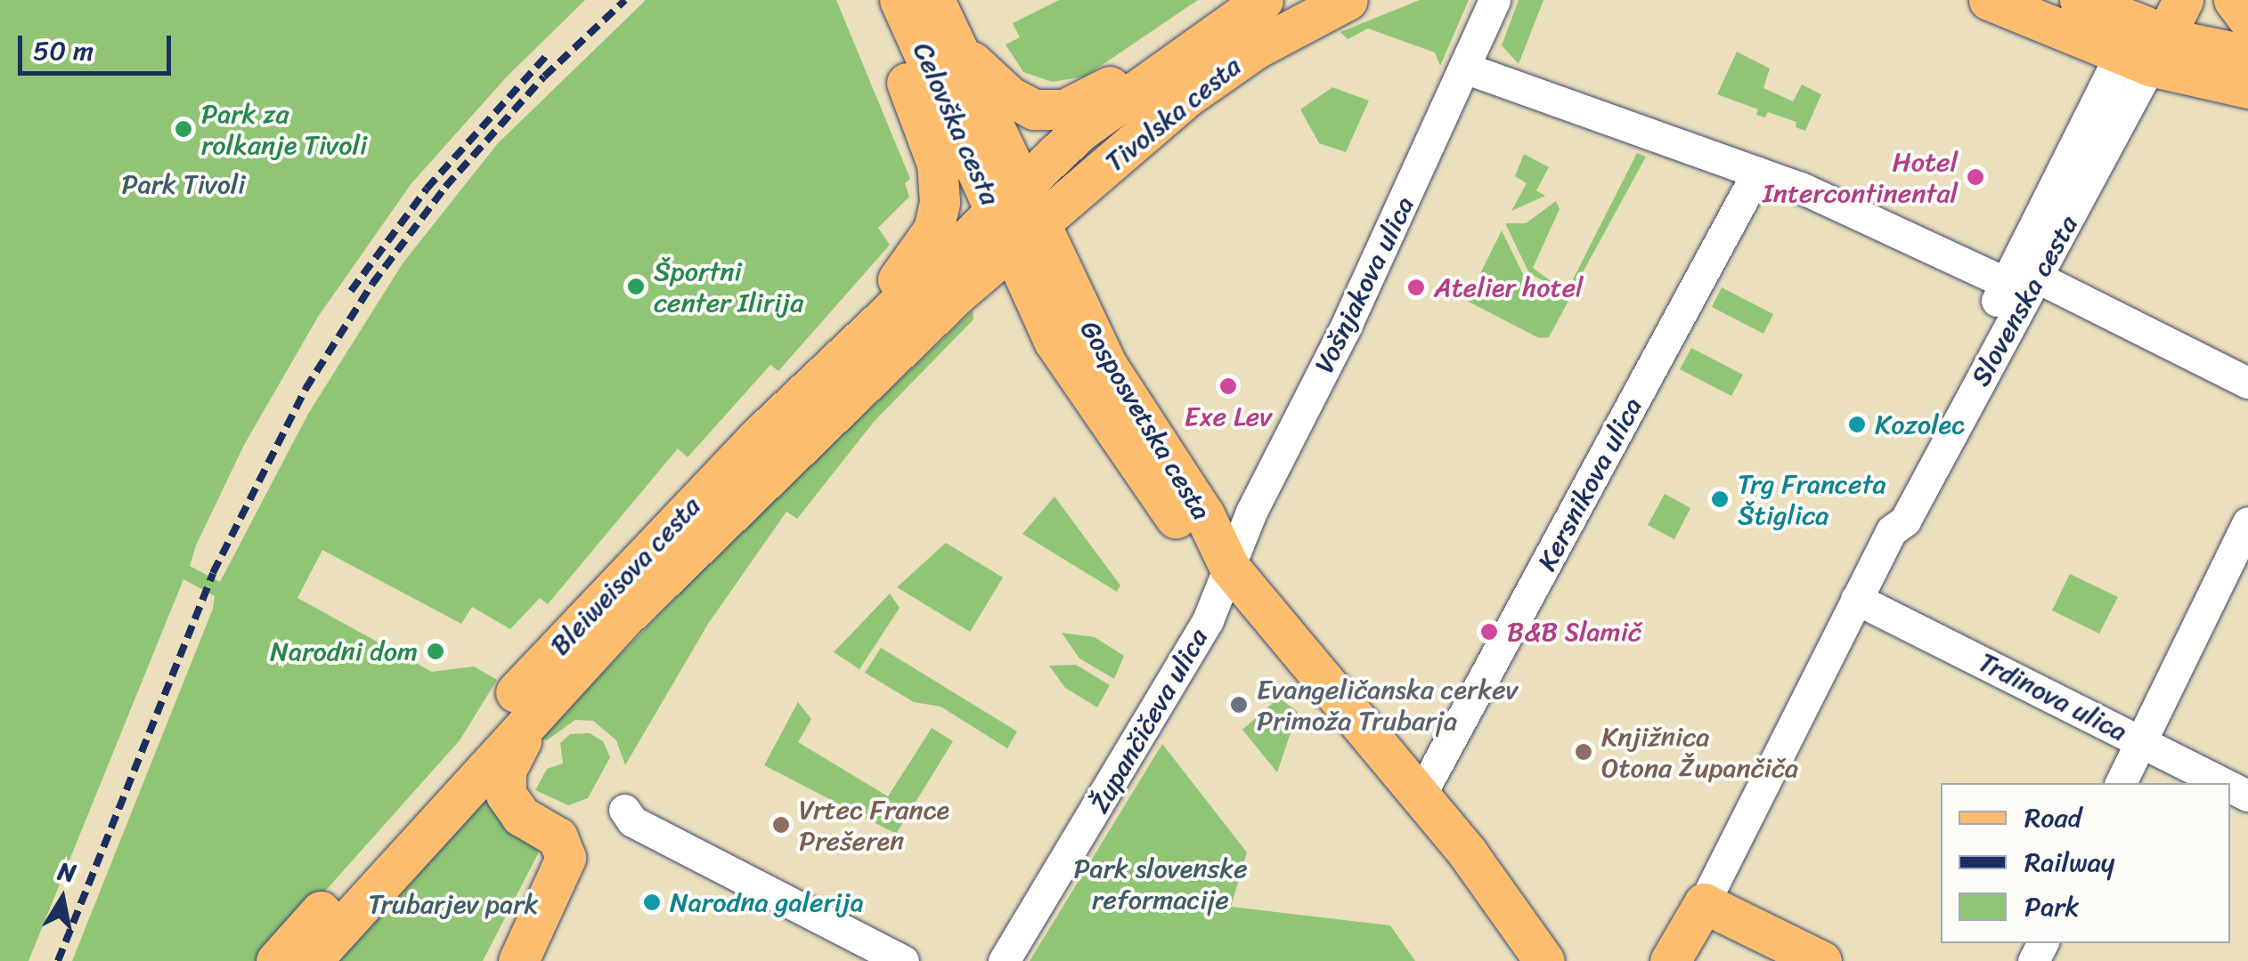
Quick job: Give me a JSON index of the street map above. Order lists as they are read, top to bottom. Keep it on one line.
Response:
{"streets":{"main road":["Tivolska cesta","Celovška cesta","Slovenska cesta","Gosposvetska cesta","Bleiweisova cesta"],"street":["Vošnjakova ulica","Kersnikova ulica","Trdinova ulica","Župančičeva ulica"]},"crossings":[["Tivolska cesta","Celovška cesta"],["Tivolska cesta","Gosposvetska cesta"],["Tivolska cesta","Bleiweisova cesta"],["Celovška cesta","Gosposvetska cesta"],["Celovška cesta","Bleiweisova cesta"],["Vošnjakova ulica","Gosposvetska cesta"],["Vošnjakova ulica","Župančičeva ulica"],["Slovenska cesta","Trdinova ulica"],["Gosposvetska cesta","Kersnikova ulica"],["Gosposvetska cesta","Bleiweisova cesta"],["Gosposvetska cesta","Župančičeva ulica"]],"parks":["Park Tivoli","Park slovenske reformacije","Trubarjev park"],"places":["Park za rolkanje Tivoli","Hotel Intercontinental","Športni center Ilirija","Atelier hotel","Exe Lev","Kozolec","Trg Franceta Štiglica","B&B Slamič","Narodni dom","Evangeličanska cerkev Primoža Trubarja","Knjižnica Otona Župančiča","Vrtec France Prešeren","Narodna galerija"],"legend":["Road","Railway","Park"],"scale_bar":"50 m","north":"top"}
